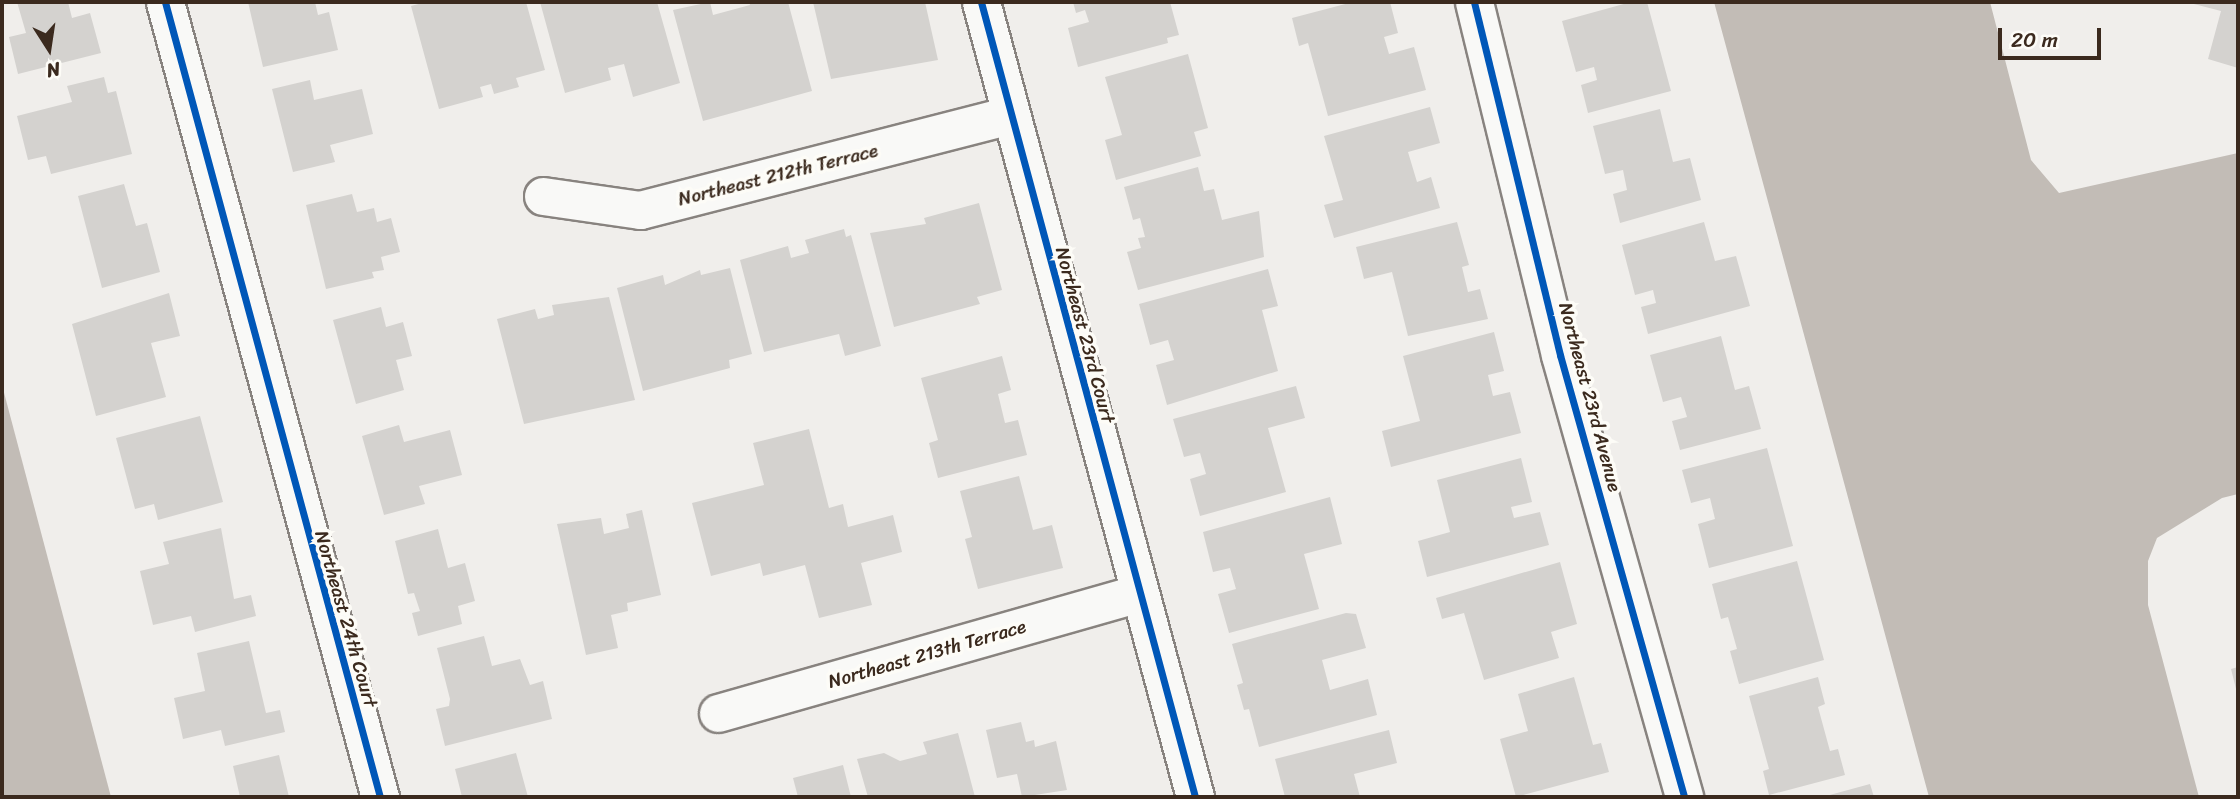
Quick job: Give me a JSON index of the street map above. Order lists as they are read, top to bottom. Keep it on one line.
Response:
{"streets":{"street":["Northeast 212th Terrace","Northeast 23rd Court","Northeast 23rd Avenue","Northeast 24th Court","Northeast 213th Terrace"]},"crossings":[["Northeast 212th Terrace","Northeast 23rd Court"],["Northeast 23rd Court","Northeast 213th Terrace"]],"scale_bar":"20 m","north":"bottom"}
